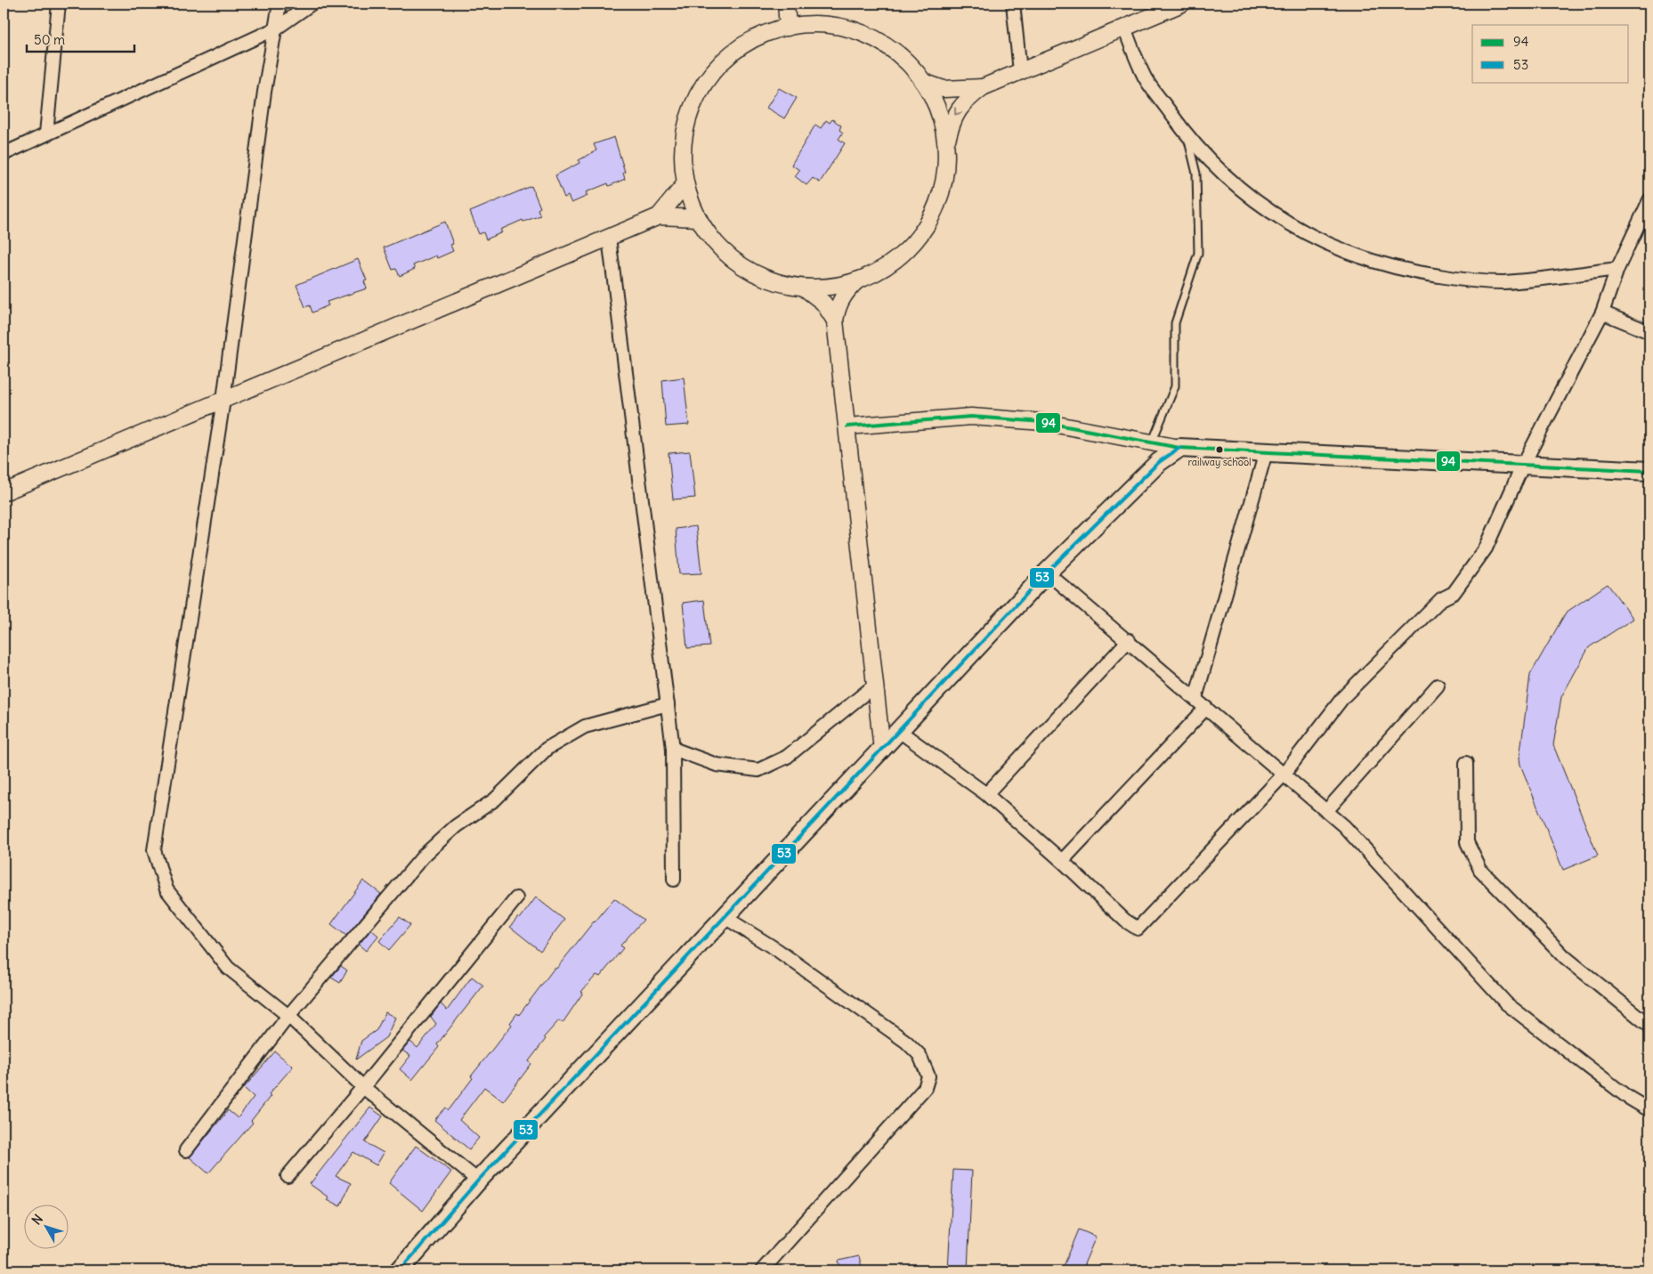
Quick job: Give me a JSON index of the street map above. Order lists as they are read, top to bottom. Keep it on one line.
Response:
{"places":["railway school"],"lines":["transit line 94","transit line 53"],"legend":["94","53"],"scale_bar":"50 m","north":"top left"}
